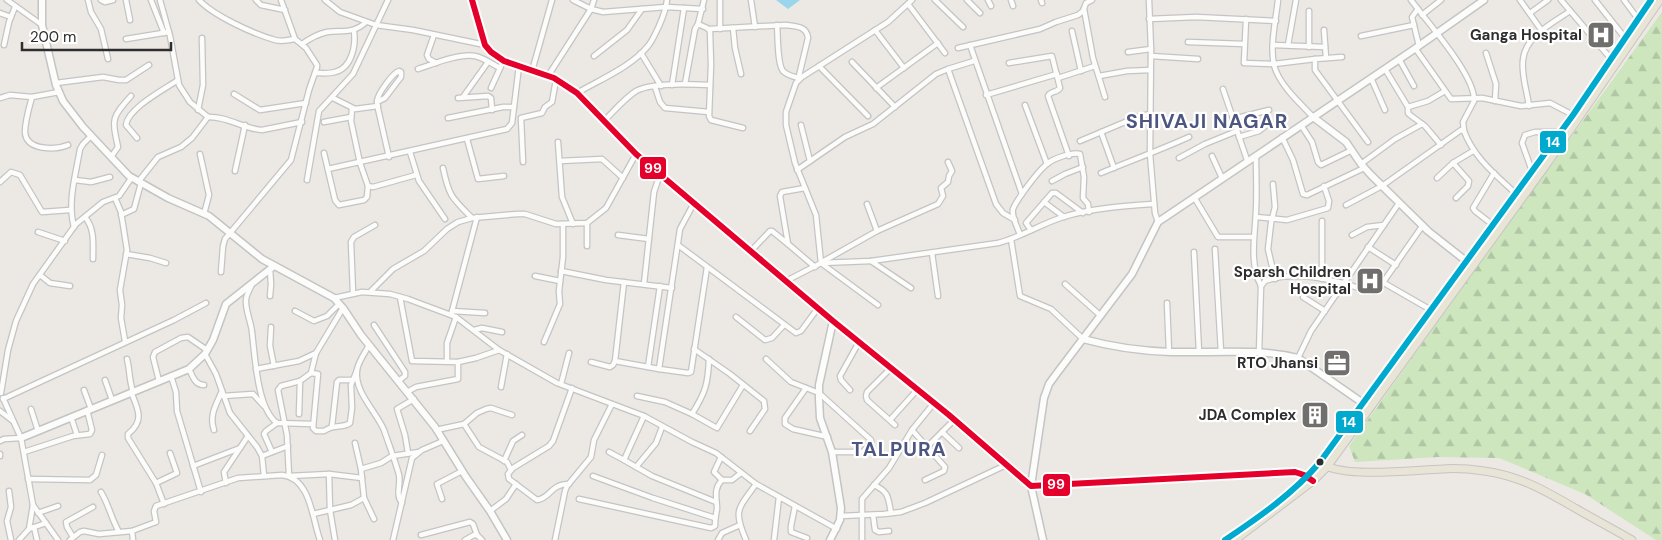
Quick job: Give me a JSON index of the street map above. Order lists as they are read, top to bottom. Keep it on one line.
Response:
{"districts":["SHIVAJI NAGAR","TALPURA"],"places":{"hospital":["Ganga Hospital","Sparsh Children Hospital"],"office":["RTO Jhansi"],"building":["JDA Complex"]},"lines":["transit line 99","transit line 14"],"scale_bar":"200 m"}
